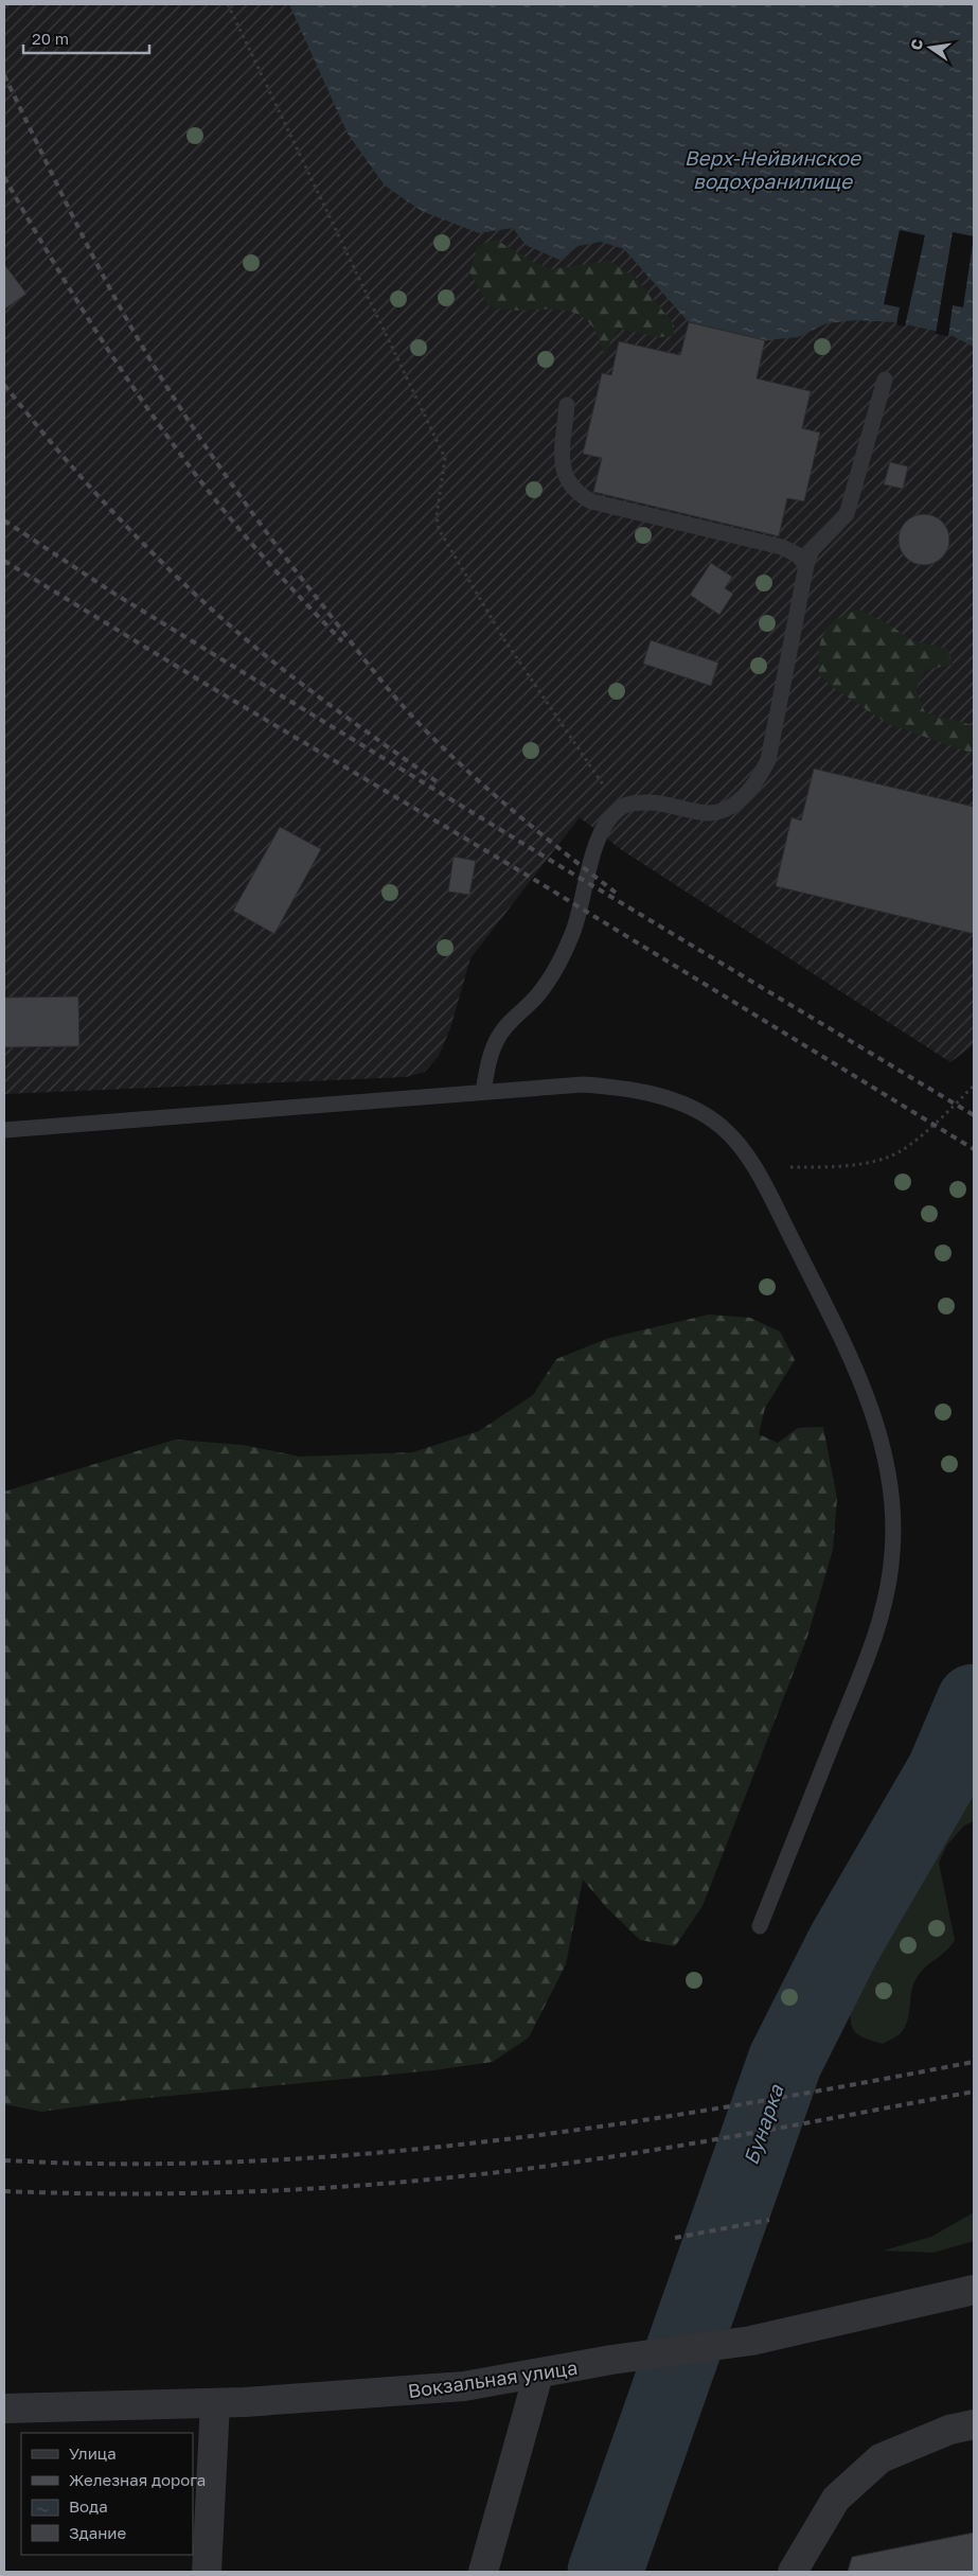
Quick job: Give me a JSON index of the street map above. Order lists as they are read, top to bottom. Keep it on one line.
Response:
{"streets":{"street":["Вокзальная улица"]},"water":["Верх-Нейвинское водохранилище","Бунарка"],"legend":["Улица","Железная дорога","Вода","Здание"],"scale_bar":"20 m","north":"left"}
